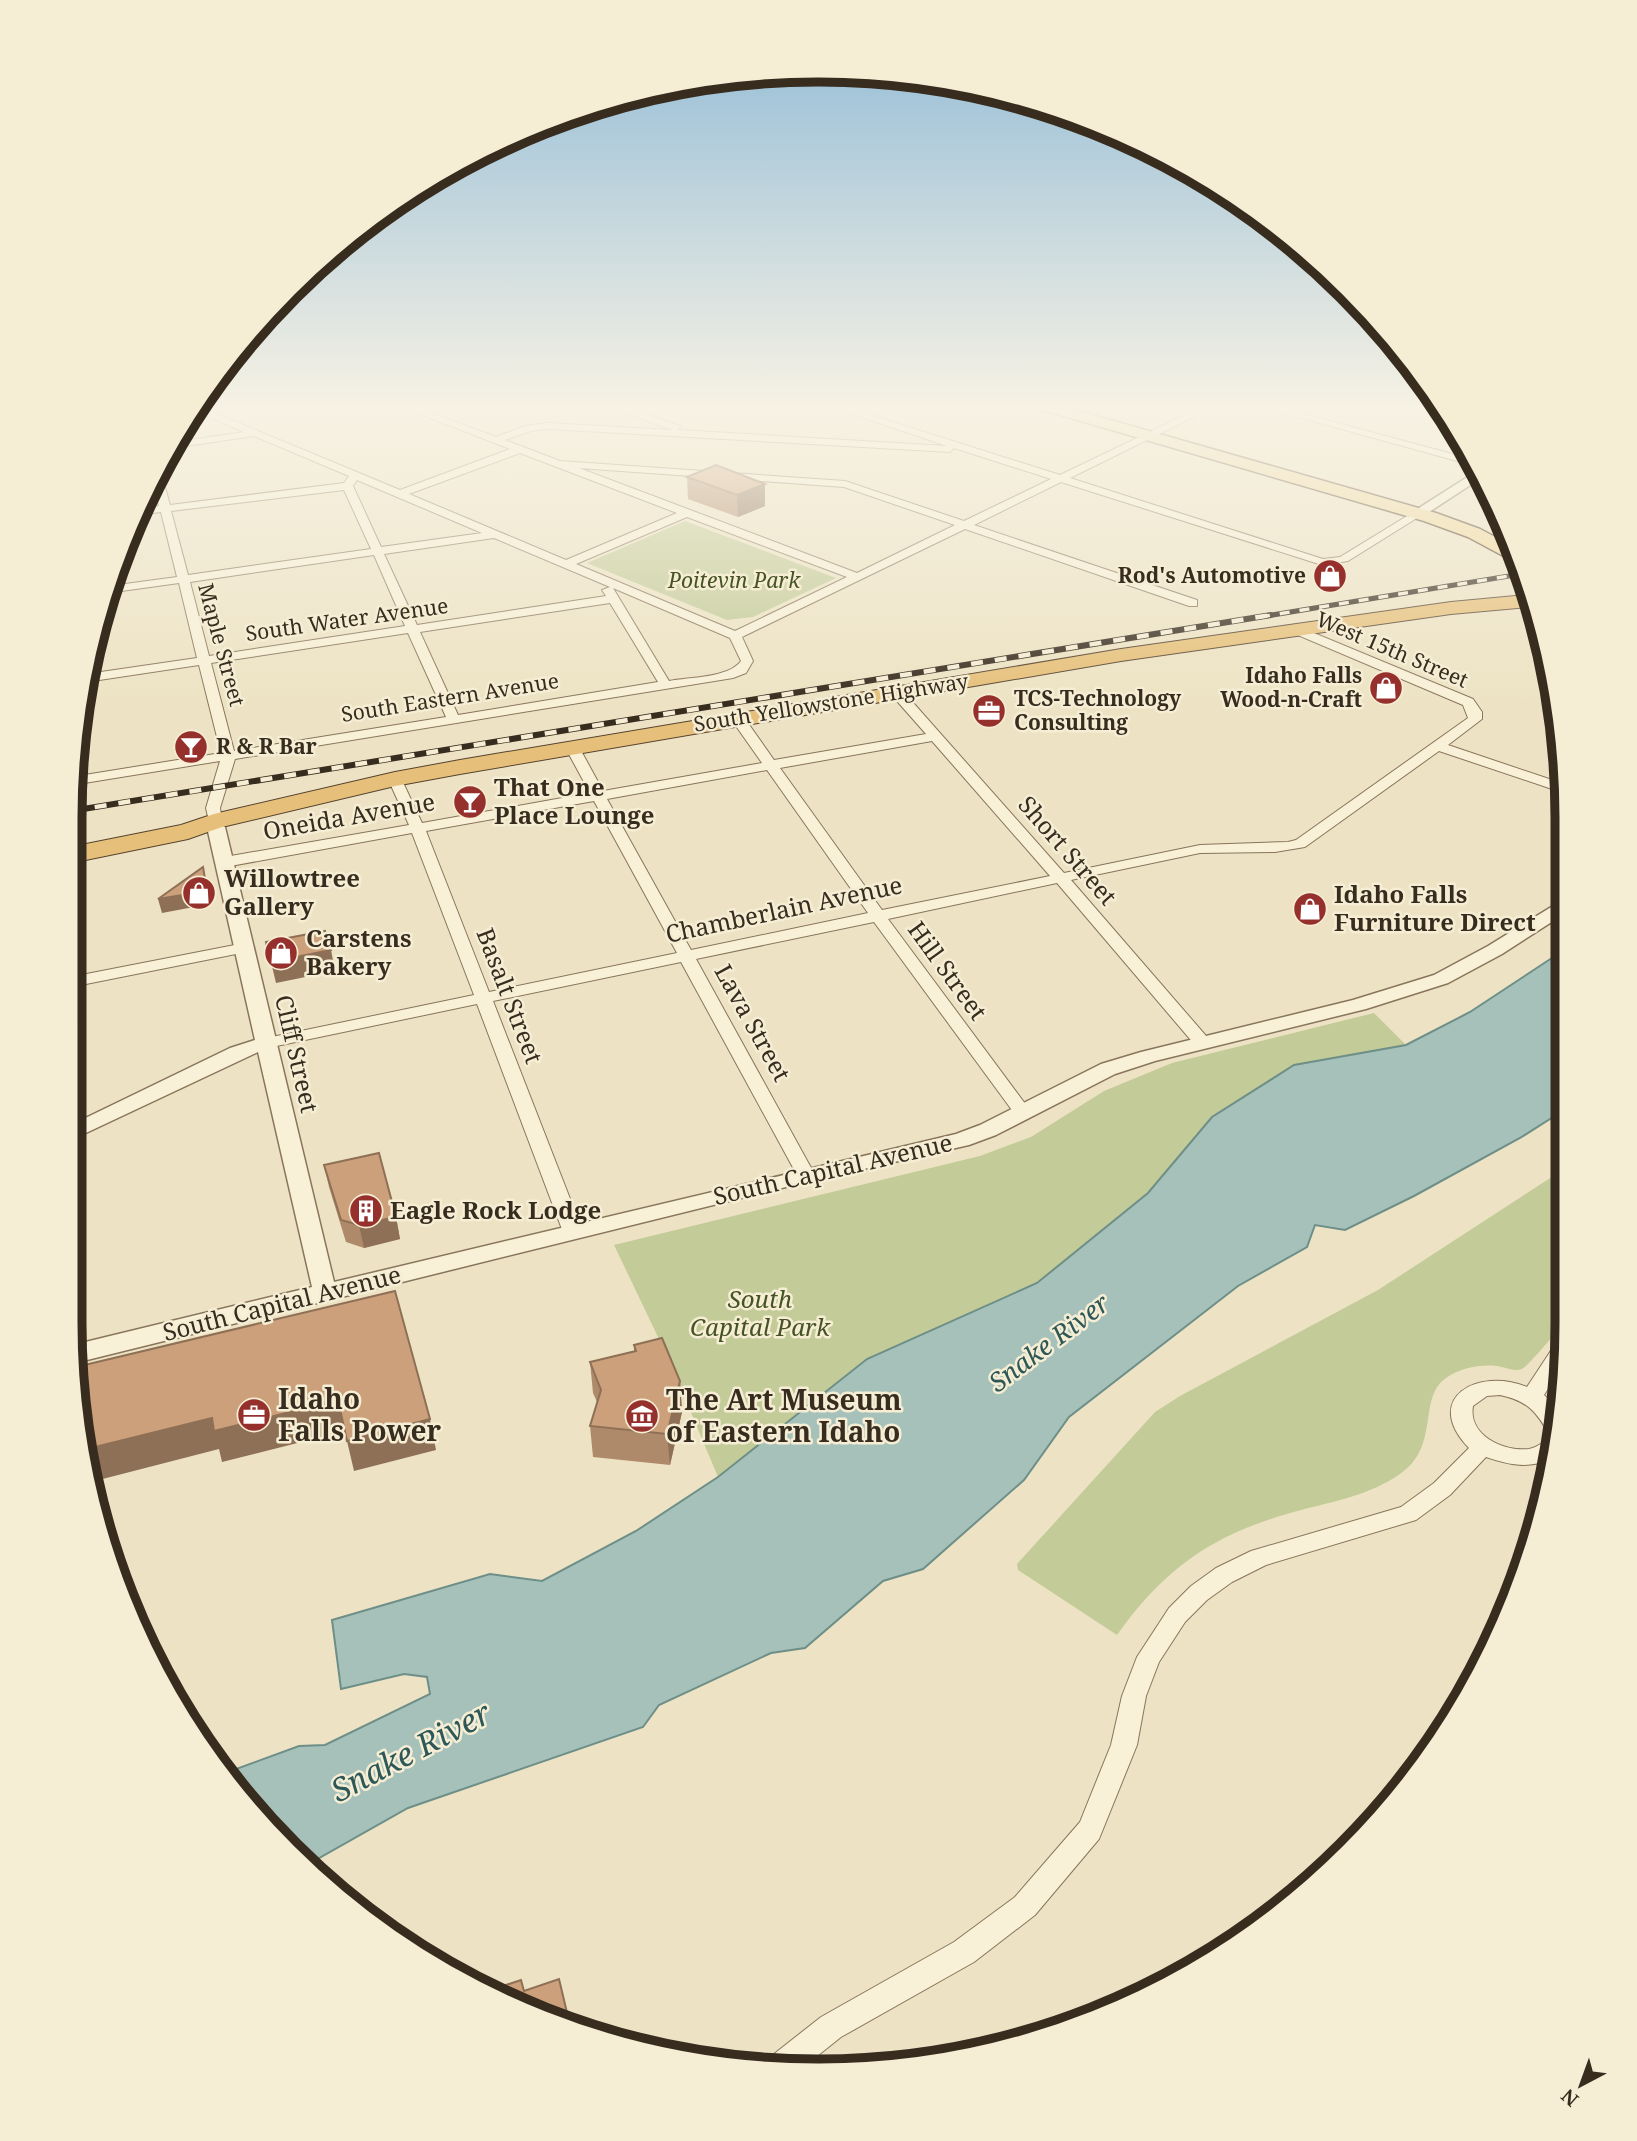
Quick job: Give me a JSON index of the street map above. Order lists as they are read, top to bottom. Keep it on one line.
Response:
{"streets":{"highway":["South Yellowstone Highway"],"street":["South Water Avenue","Maple Street","West 15th Street","South Eastern Avenue","Oneida Avenue","Short Street","Chamberlain Avenue","Hill Street","Basalt Street","Lava Street","Cliff Street","South Capital Avenue"]},"crossings":[["South Water Avenue","Maple Street"],["Maple Street","South Eastern Avenue"],["West 15th Street","South Yellowstone Highway"],["West 15th Street","Chamberlain Avenue"],["South Yellowstone Highway","Short Street"],["South Yellowstone Highway","Hill Street"],["South Yellowstone Highway","Basalt Street"],["South Yellowstone Highway","Lava Street"],["South Yellowstone Highway","Cliff Street"],["Oneida Avenue","Short Street"],["Oneida Avenue","Hill Street"],["Oneida Avenue","Basalt Street"],["Oneida Avenue","Lava Street"],["Oneida Avenue","Cliff Street"],["Short Street","Chamberlain Avenue"],["Short Street","South Capital Avenue"],["Chamberlain Avenue","Hill Street"],["Chamberlain Avenue","Basalt Street"],["Chamberlain Avenue","Lava Street"],["Chamberlain Avenue","Cliff Street"],["Hill Street","South Capital Avenue"],["Basalt Street","South Capital Avenue"],["Lava Street","South Capital Avenue"],["Cliff Street","South Capital Avenue"]],"water":["Snake River"],"parks":["Poitevin Park","South Capital Park"],"places":{"shop":["Rod's Automotive","Idaho Falls Wood-n-Craft","Willowtree Gallery","Idaho Falls Furniture Direct","Carstens Bakery"],"office":["TCS-Technology Consulting","Idaho Falls Power"],"bar":["R & R Bar","That One Place Lounge"],"building":["Eagle Rock Lodge"],"museum":["The Art Museum of Eastern Idaho"]},"north":"bottom left"}
